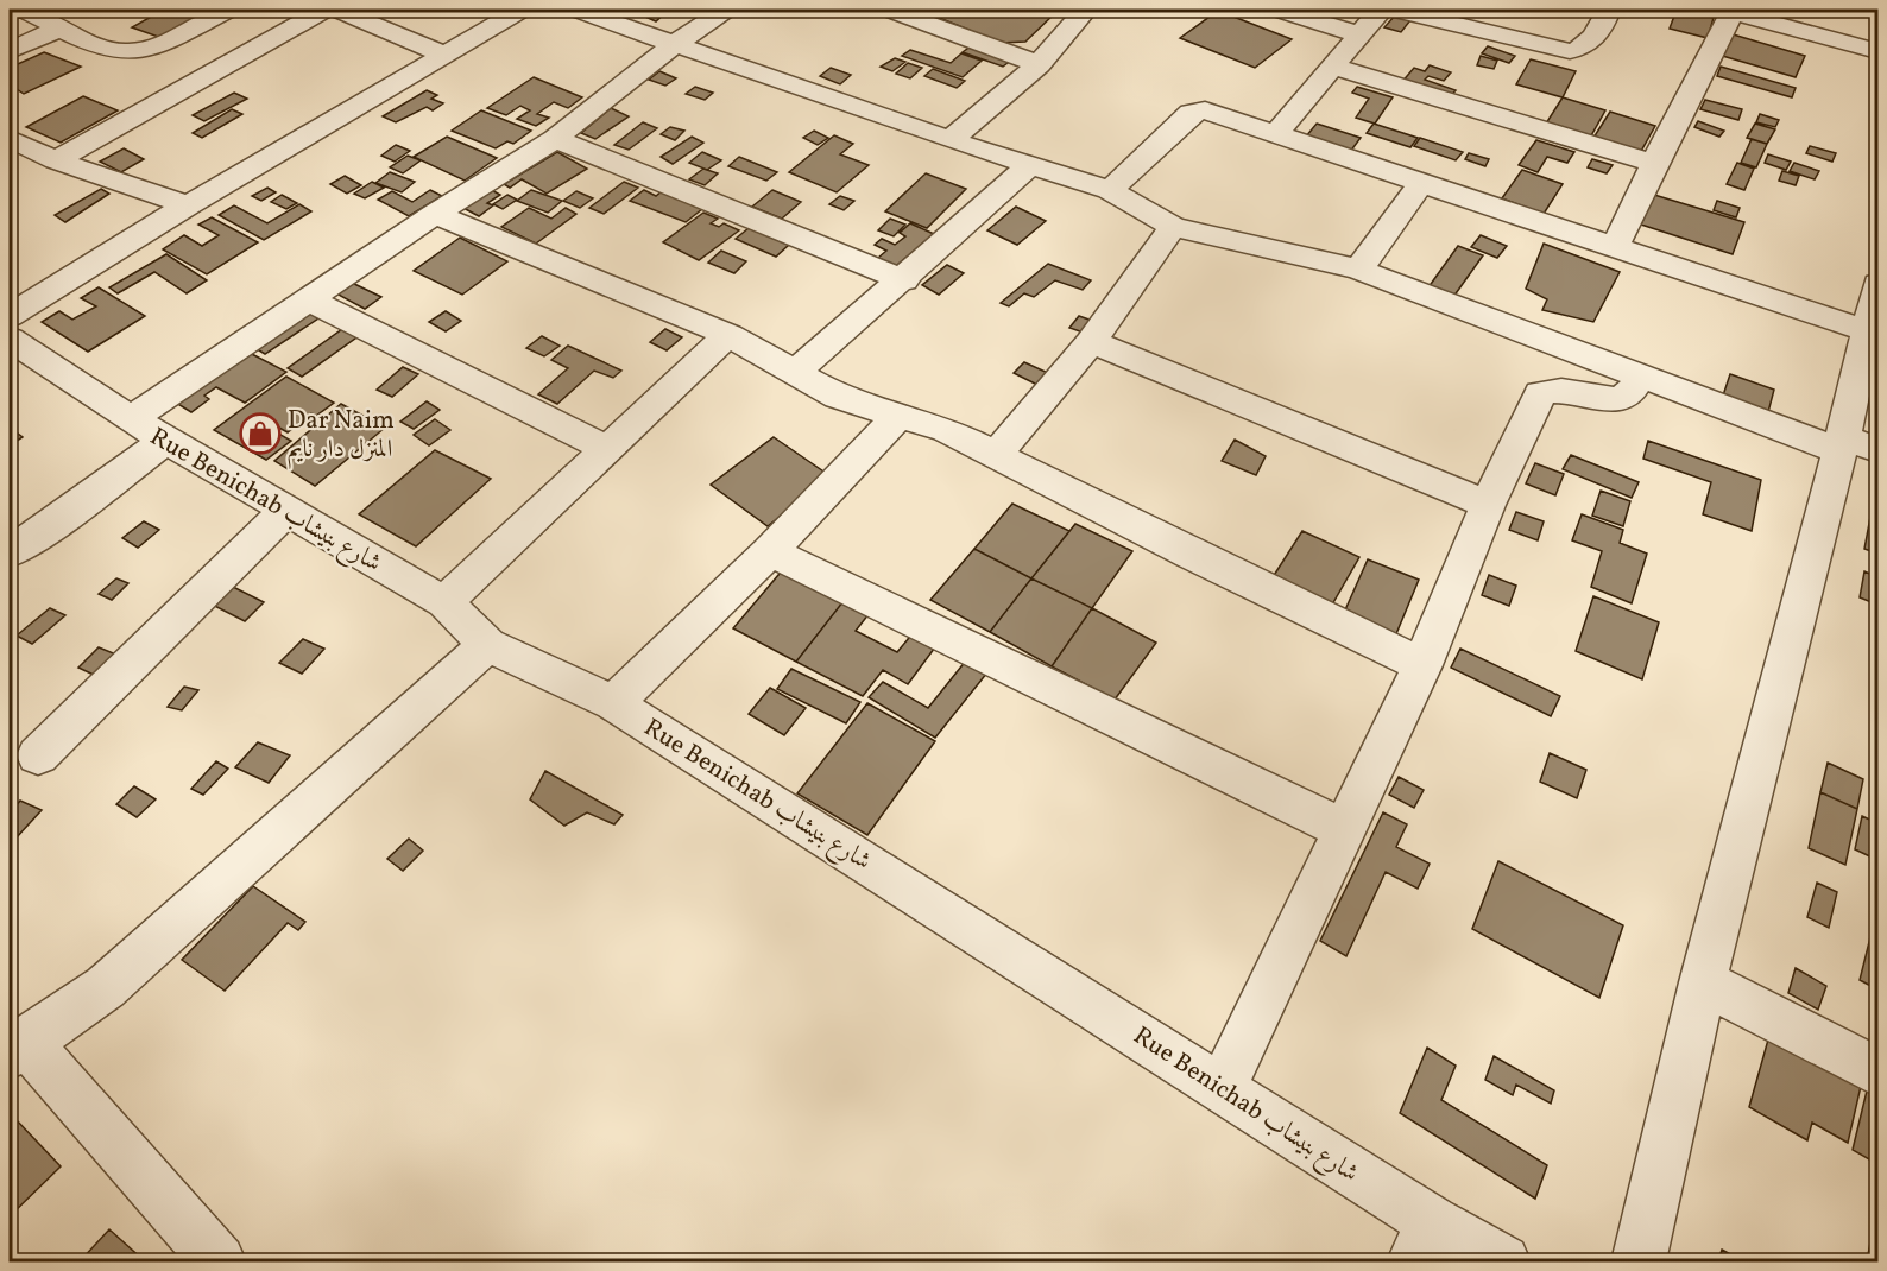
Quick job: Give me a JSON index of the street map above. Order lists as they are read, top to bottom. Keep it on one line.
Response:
{"streets":{"street":["Rue Benichab شارع بنيشاب"]},"places":{"shop":["Dar Naim المنزل دار نايم"]}}
